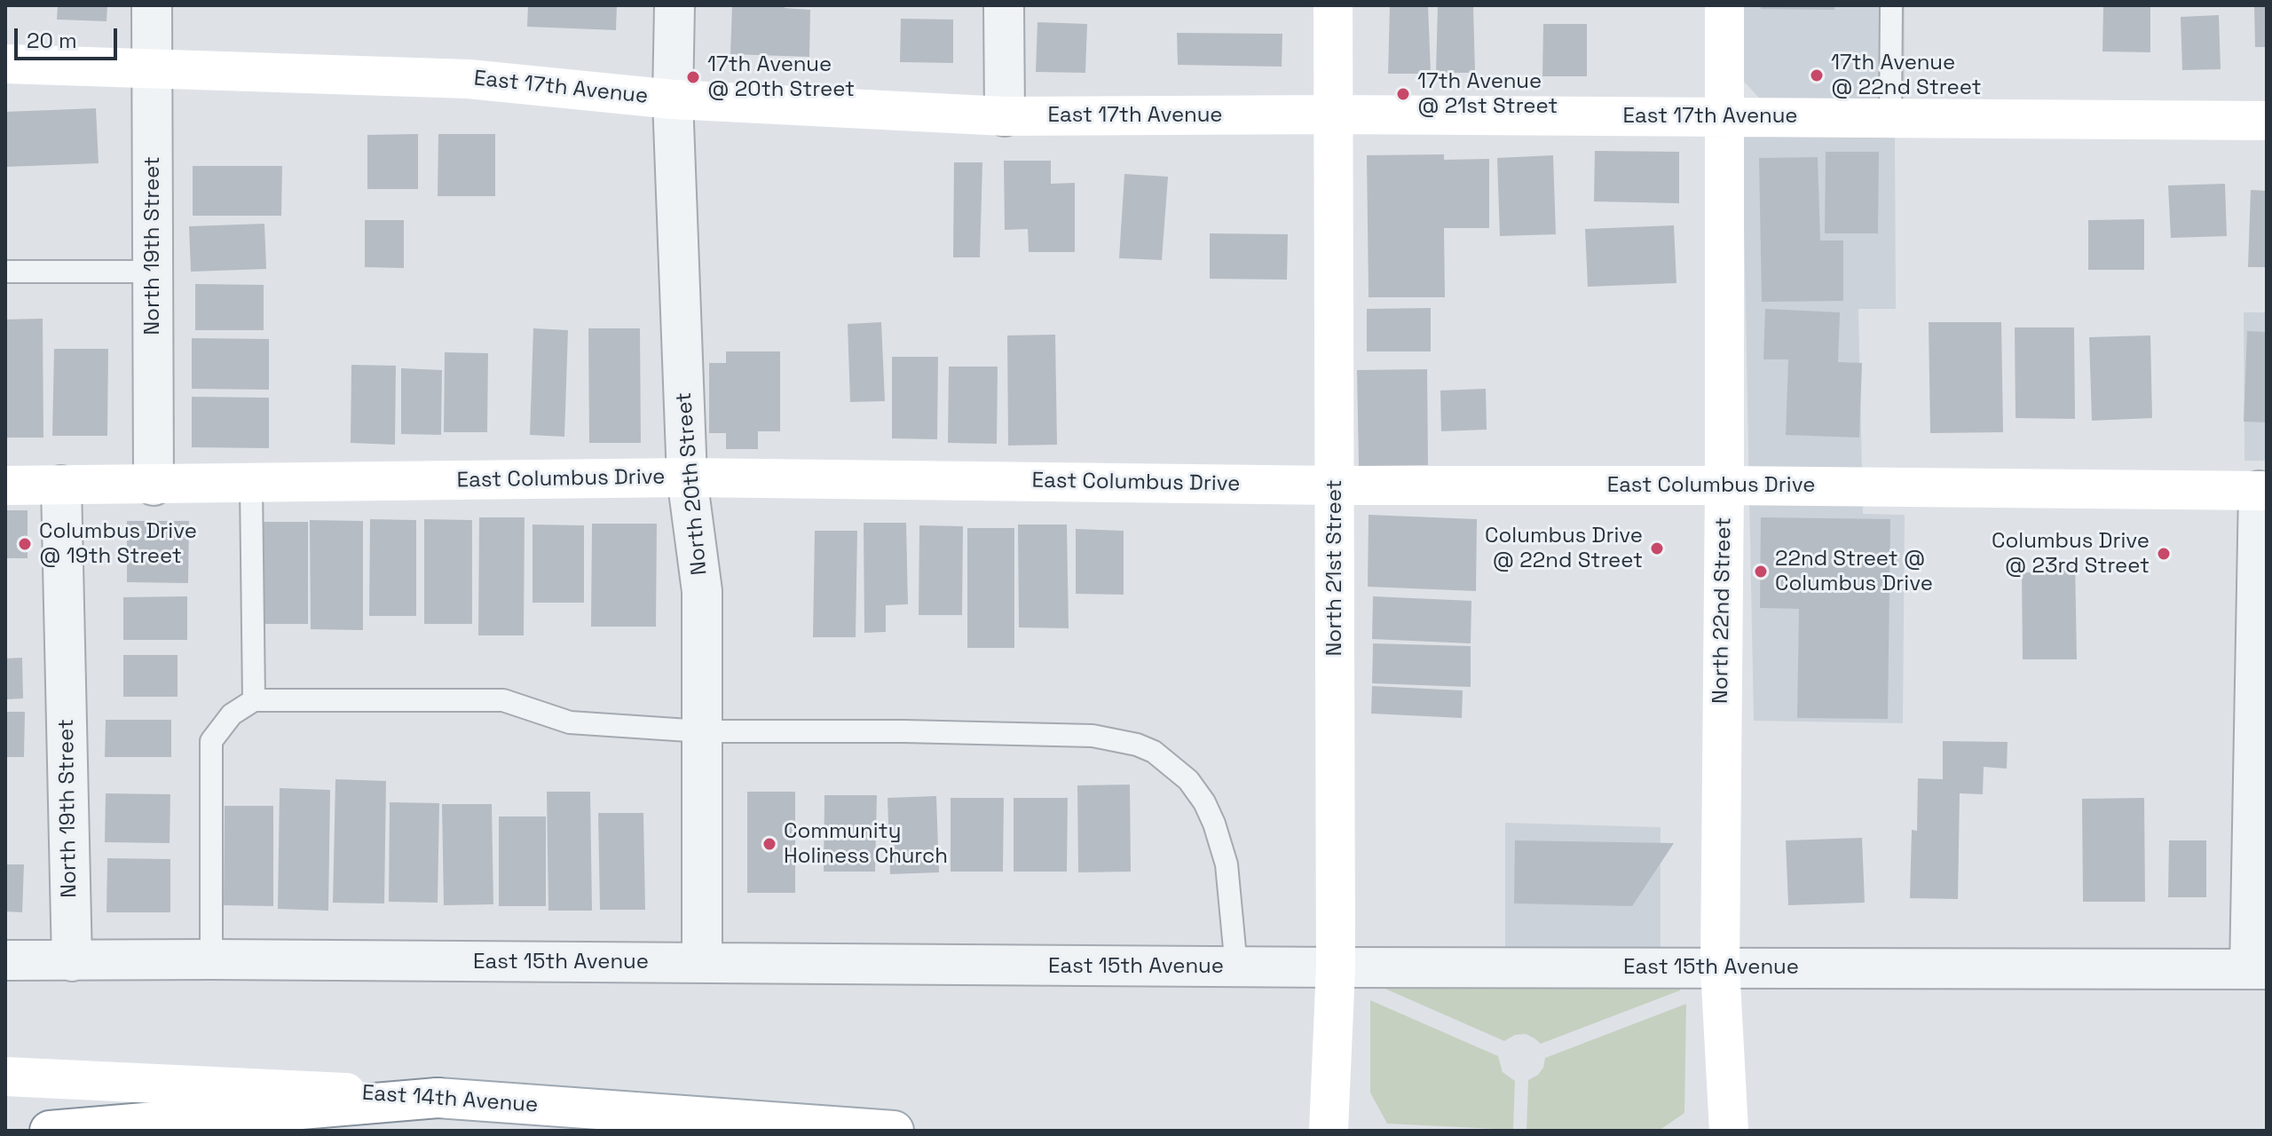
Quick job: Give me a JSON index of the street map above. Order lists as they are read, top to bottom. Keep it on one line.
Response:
{"streets":{"main road":["East 17th Avenue","East Columbus Drive","North 21st Street","North 22nd Street","East 14th Avenue"],"street":["North 19th Street","North 20th Street","East 15th Avenue"]},"crossings":[["East 17th Avenue","North 19th Street"],["East 17th Avenue","North 20th Street"],["East 17th Avenue","North 21st Street"],["East 17th Avenue","North 22nd Street"],["North 19th Street","East Columbus Drive"],["North 19th Street","East 15th Avenue"],["East Columbus Drive","North 20th Street"],["East Columbus Drive","North 21st Street"],["East Columbus Drive","North 22nd Street"],["North 20th Street","East 15th Avenue"],["North 21st Street","East 15th Avenue"],["North 22nd Street","East 15th Avenue"]],"places":["17th Avenue @ 22nd Street","17th Avenue @ 20th Street","17th Avenue @ 21st Street","Columbus Drive @ 19th Street","Columbus Drive @ 22nd Street","Columbus Drive @ 23rd Street","22nd Street @ Columbus Drive","Community Holiness Church"],"scale_bar":"20 m"}
